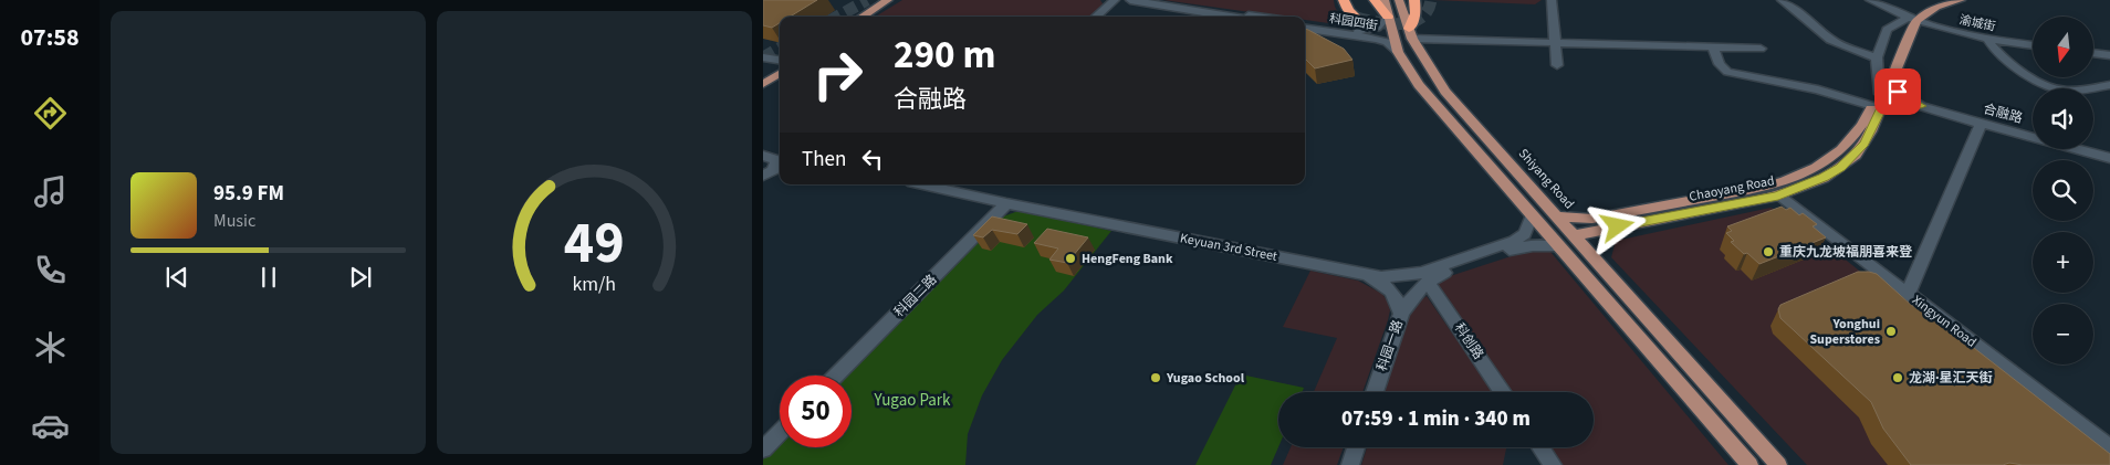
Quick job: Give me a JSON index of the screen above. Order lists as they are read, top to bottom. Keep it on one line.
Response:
{"streets":{"main road":["Shiyang Road","Chaoyang Road"],"street":["科园四街","渝城街","合融路","Keyuan 3rd Street","科园二路","Xingyun Road","科创路","科园一路"]},"crossings":[["渝城街","Chaoyang Road"],["合融路","Chaoyang Road"],["Shiyang Road","Chaoyang Road"],["Chaoyang Road","Xingyun Road"],["Keyuan 3rd Street","科园二路"],["Keyuan 3rd Street","科园一路"]],"parks":["Yugao Park"],"places":["重庆九龙坡福朋喜来登","HengFeng Bank","Yonghui Superstores","Yugao School","龙湖·星汇天街"],"north":"bottom","page":{"tabs":"07:58","map_buttons":["+","−"],"turn":["290 m","合融路"],"then":"Then","song":["95.9 FM","Music"],"limit":"50","trip":"07:59 · 1 min · 340 m","gauge":["49","km/h"]}}
